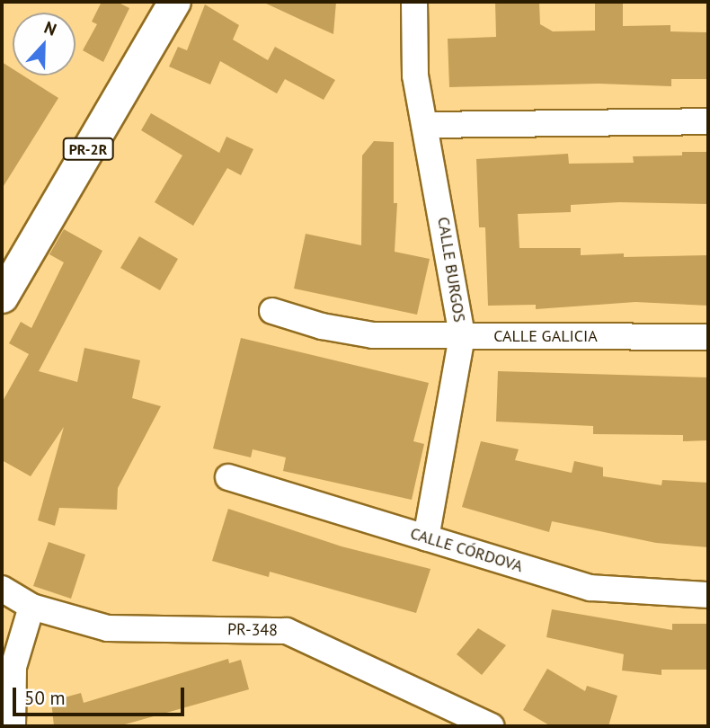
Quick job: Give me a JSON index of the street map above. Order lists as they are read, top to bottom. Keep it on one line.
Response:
{"streets":{"main road":["PR-2R"],"street":["CALLE BURGOS","CALLE GALICIA","CALLE CÓRDOVA","PR-348"]},"crossings":[["CALLE BURGOS","CALLE GALICIA"],["CALLE BURGOS","CALLE CÓRDOVA"]],"scale_bar":"50 m","north":"top"}
